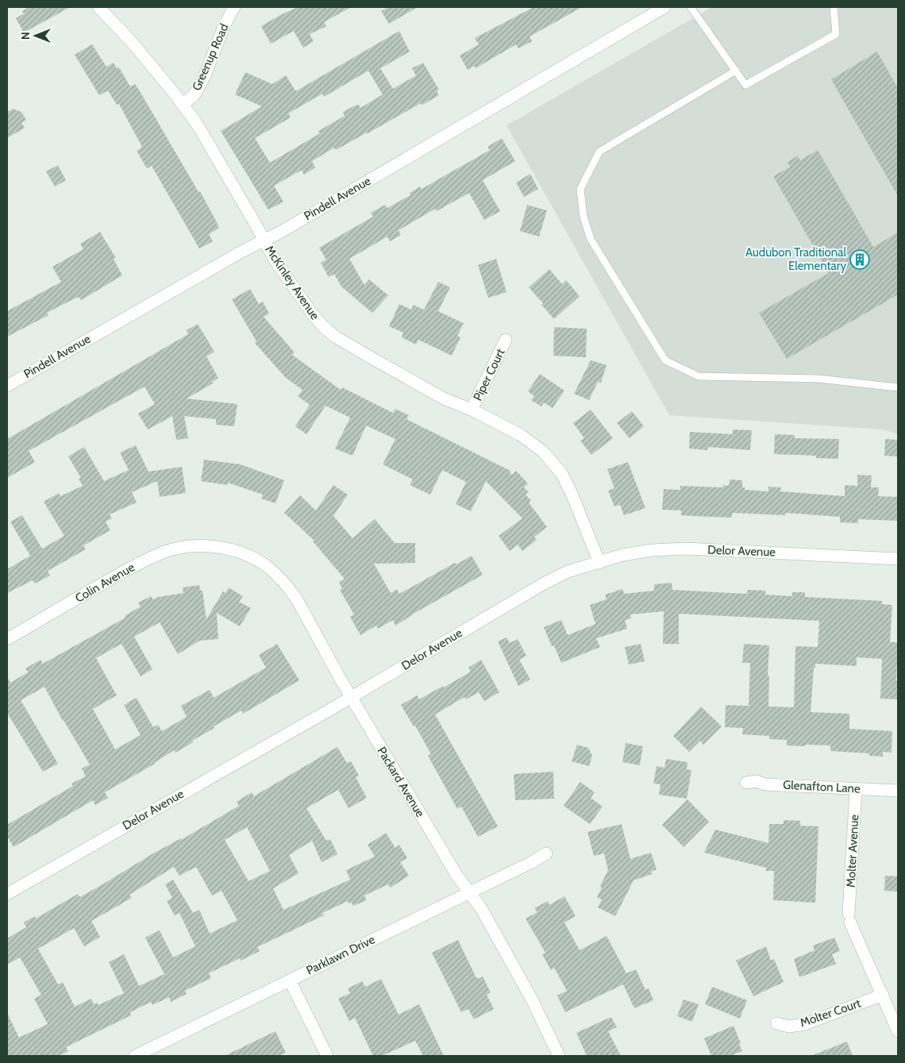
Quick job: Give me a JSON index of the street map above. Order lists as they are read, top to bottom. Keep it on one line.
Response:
{"streets":{"street":["Greenup Road","Pindell Avenue","McKinley Avenue","Piper Court","Delor Avenue","Colin Avenue","Packard Avenue","Glenafton Lane","Molter Avenue","Parklawn Drive","Molter Court"]},"crossings":[["Greenup Road","McKinley Avenue"],["Pindell Avenue","McKinley Avenue"],["McKinley Avenue","Piper Court"],["McKinley Avenue","Delor Avenue"],["Delor Avenue","Packard Avenue"],["Colin Avenue","Packard Avenue"],["Packard Avenue","Parklawn Drive"],["Glenafton Lane","Molter Avenue"],["Molter Avenue","Molter Court"]],"places":{"building":["Audubon Traditional Elementary"]},"north":"left"}
